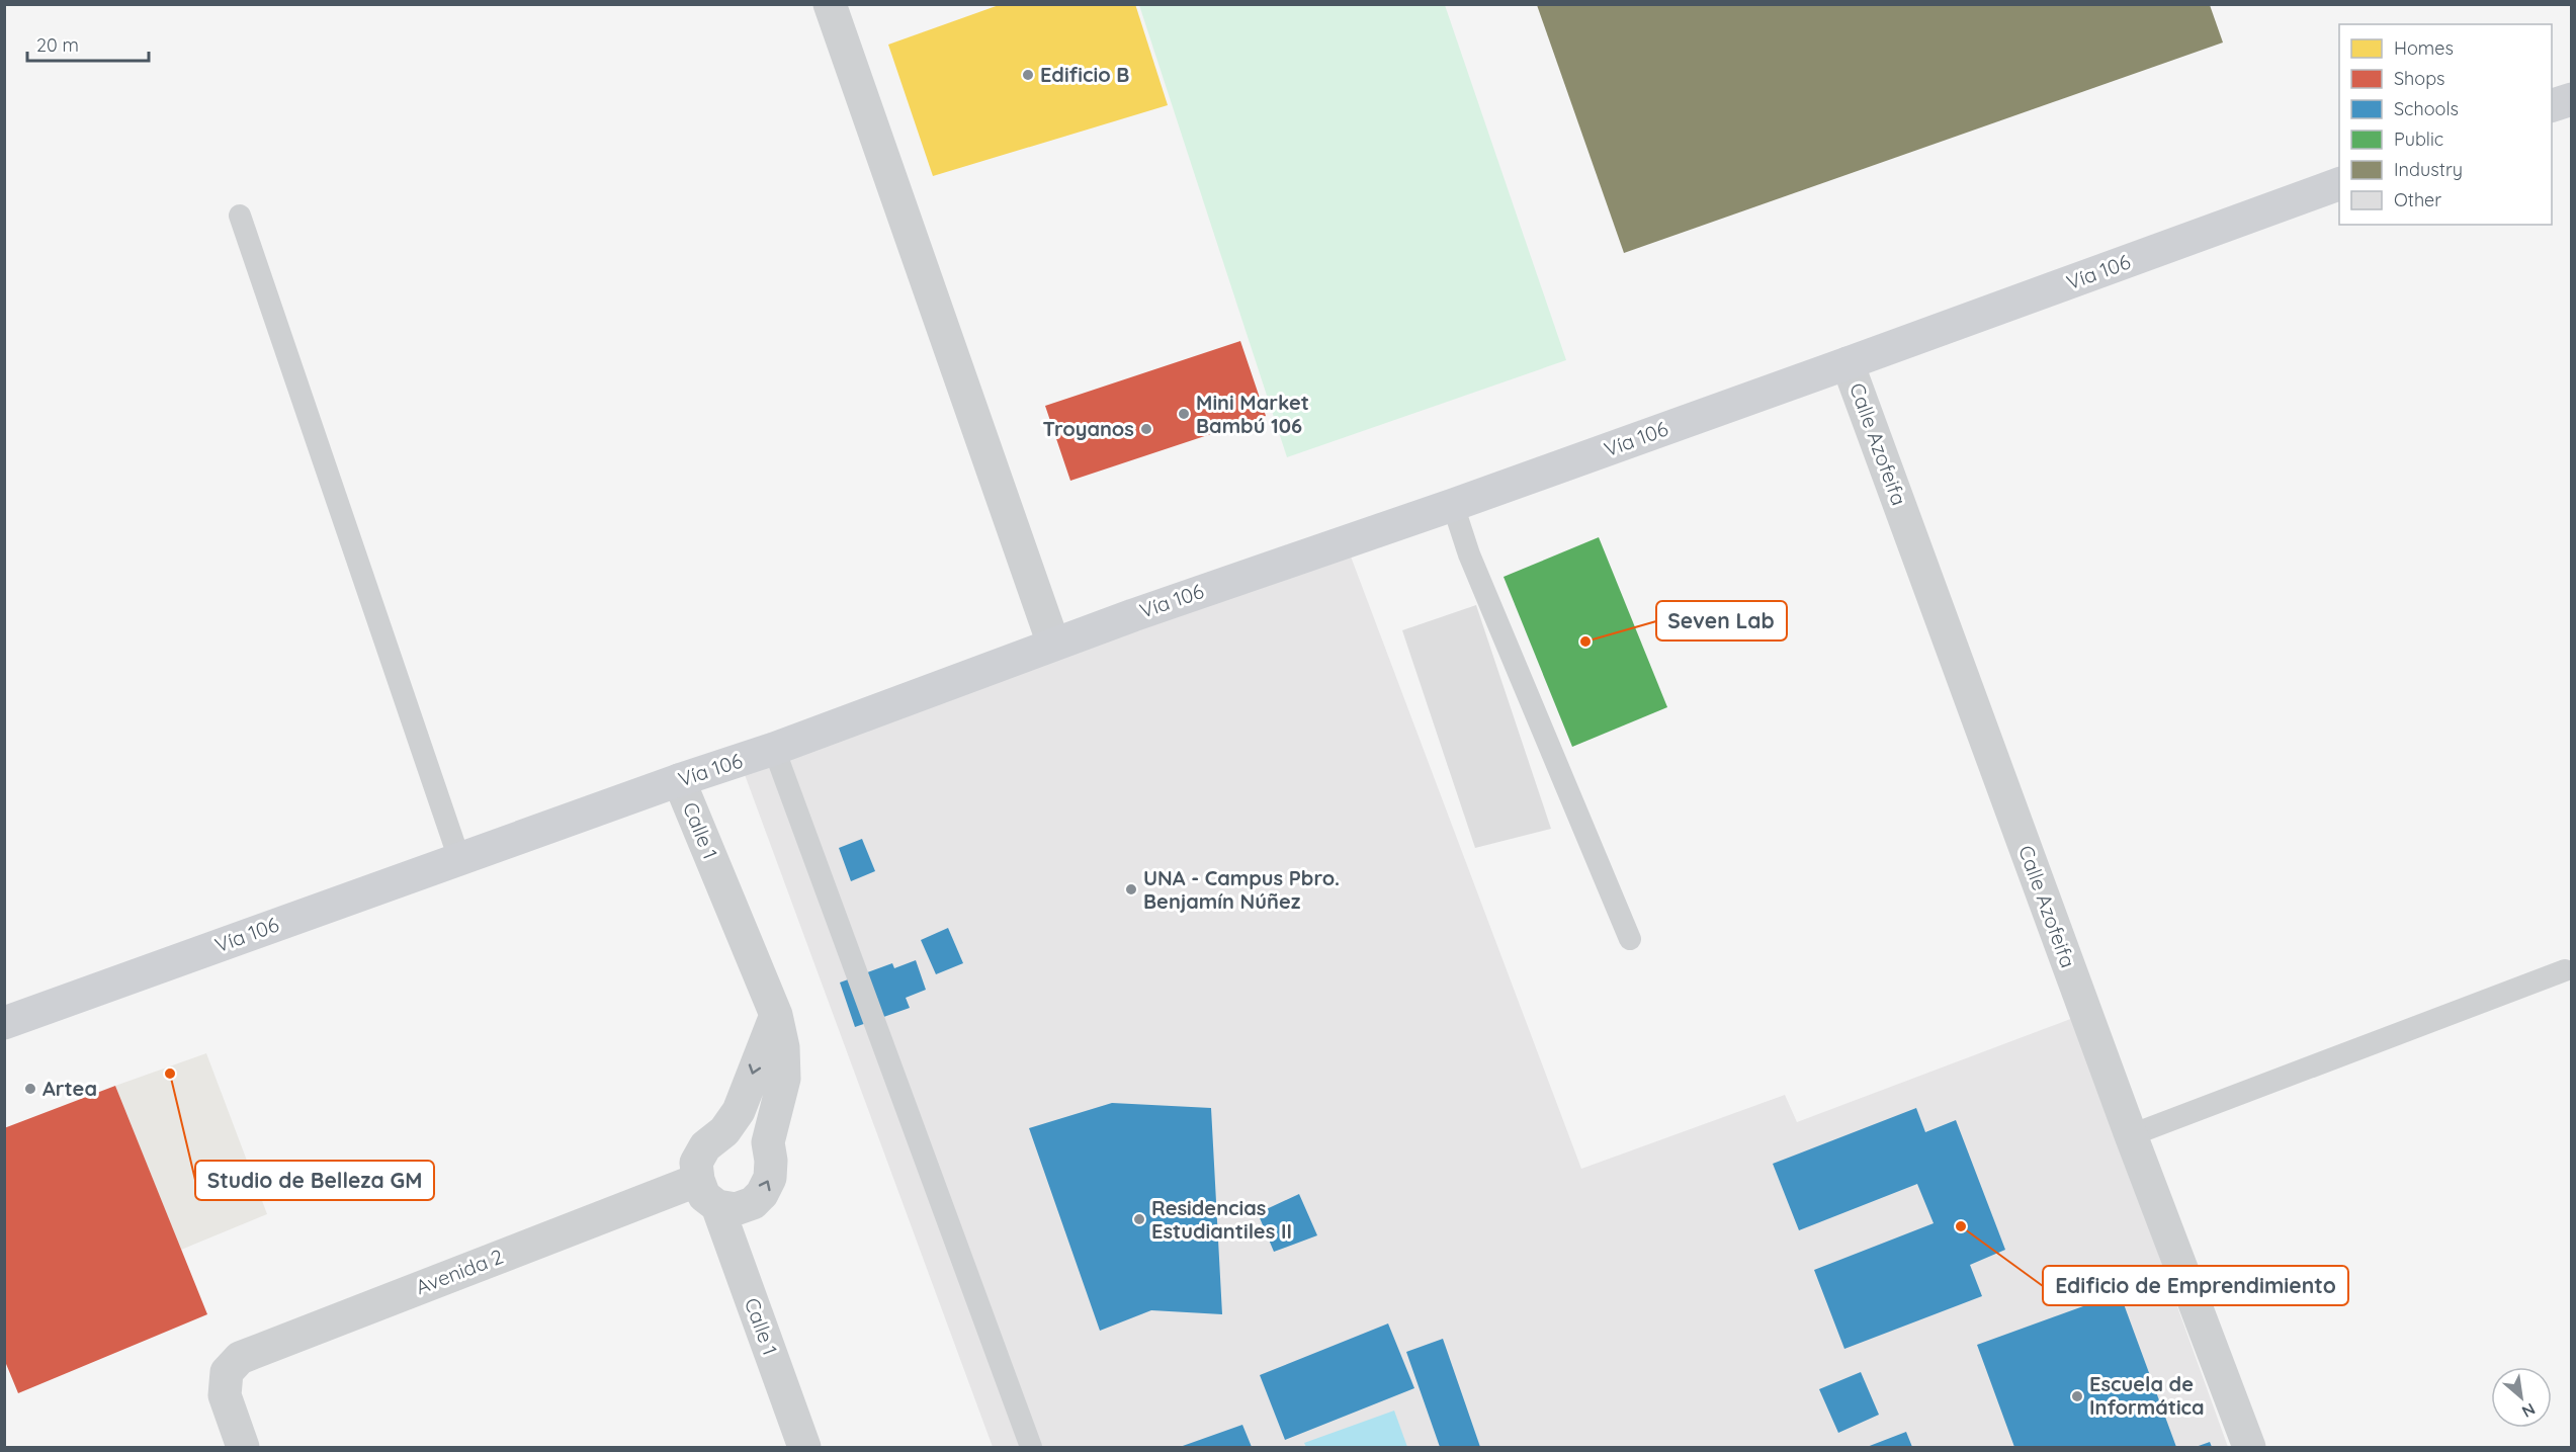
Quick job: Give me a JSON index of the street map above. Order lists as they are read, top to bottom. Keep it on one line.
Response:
{"streets":{"main road":["Vía 106"],"street":["Calle Azofeifa","Calle 1","Avenida 2"]},"crossings":[["Vía 106","Calle Azofeifa"],["Vía 106","Calle 1"],["Calle 1","Avenida 2"]],"places":["Edificio B","Mini Market Bambú 106","Troyanos","Seven Lab","UNA - Campus Pbro. Benjamín Núñez","Studio de Belleza GM","Artea","Residencias Estudiantiles II","Edificio de Emprendimiento","Escuela de Informática"],"legend":["Homes","Shops","Schools","Public","Industry","Other"],"scale_bar":"20 m","north":"bottom right"}
